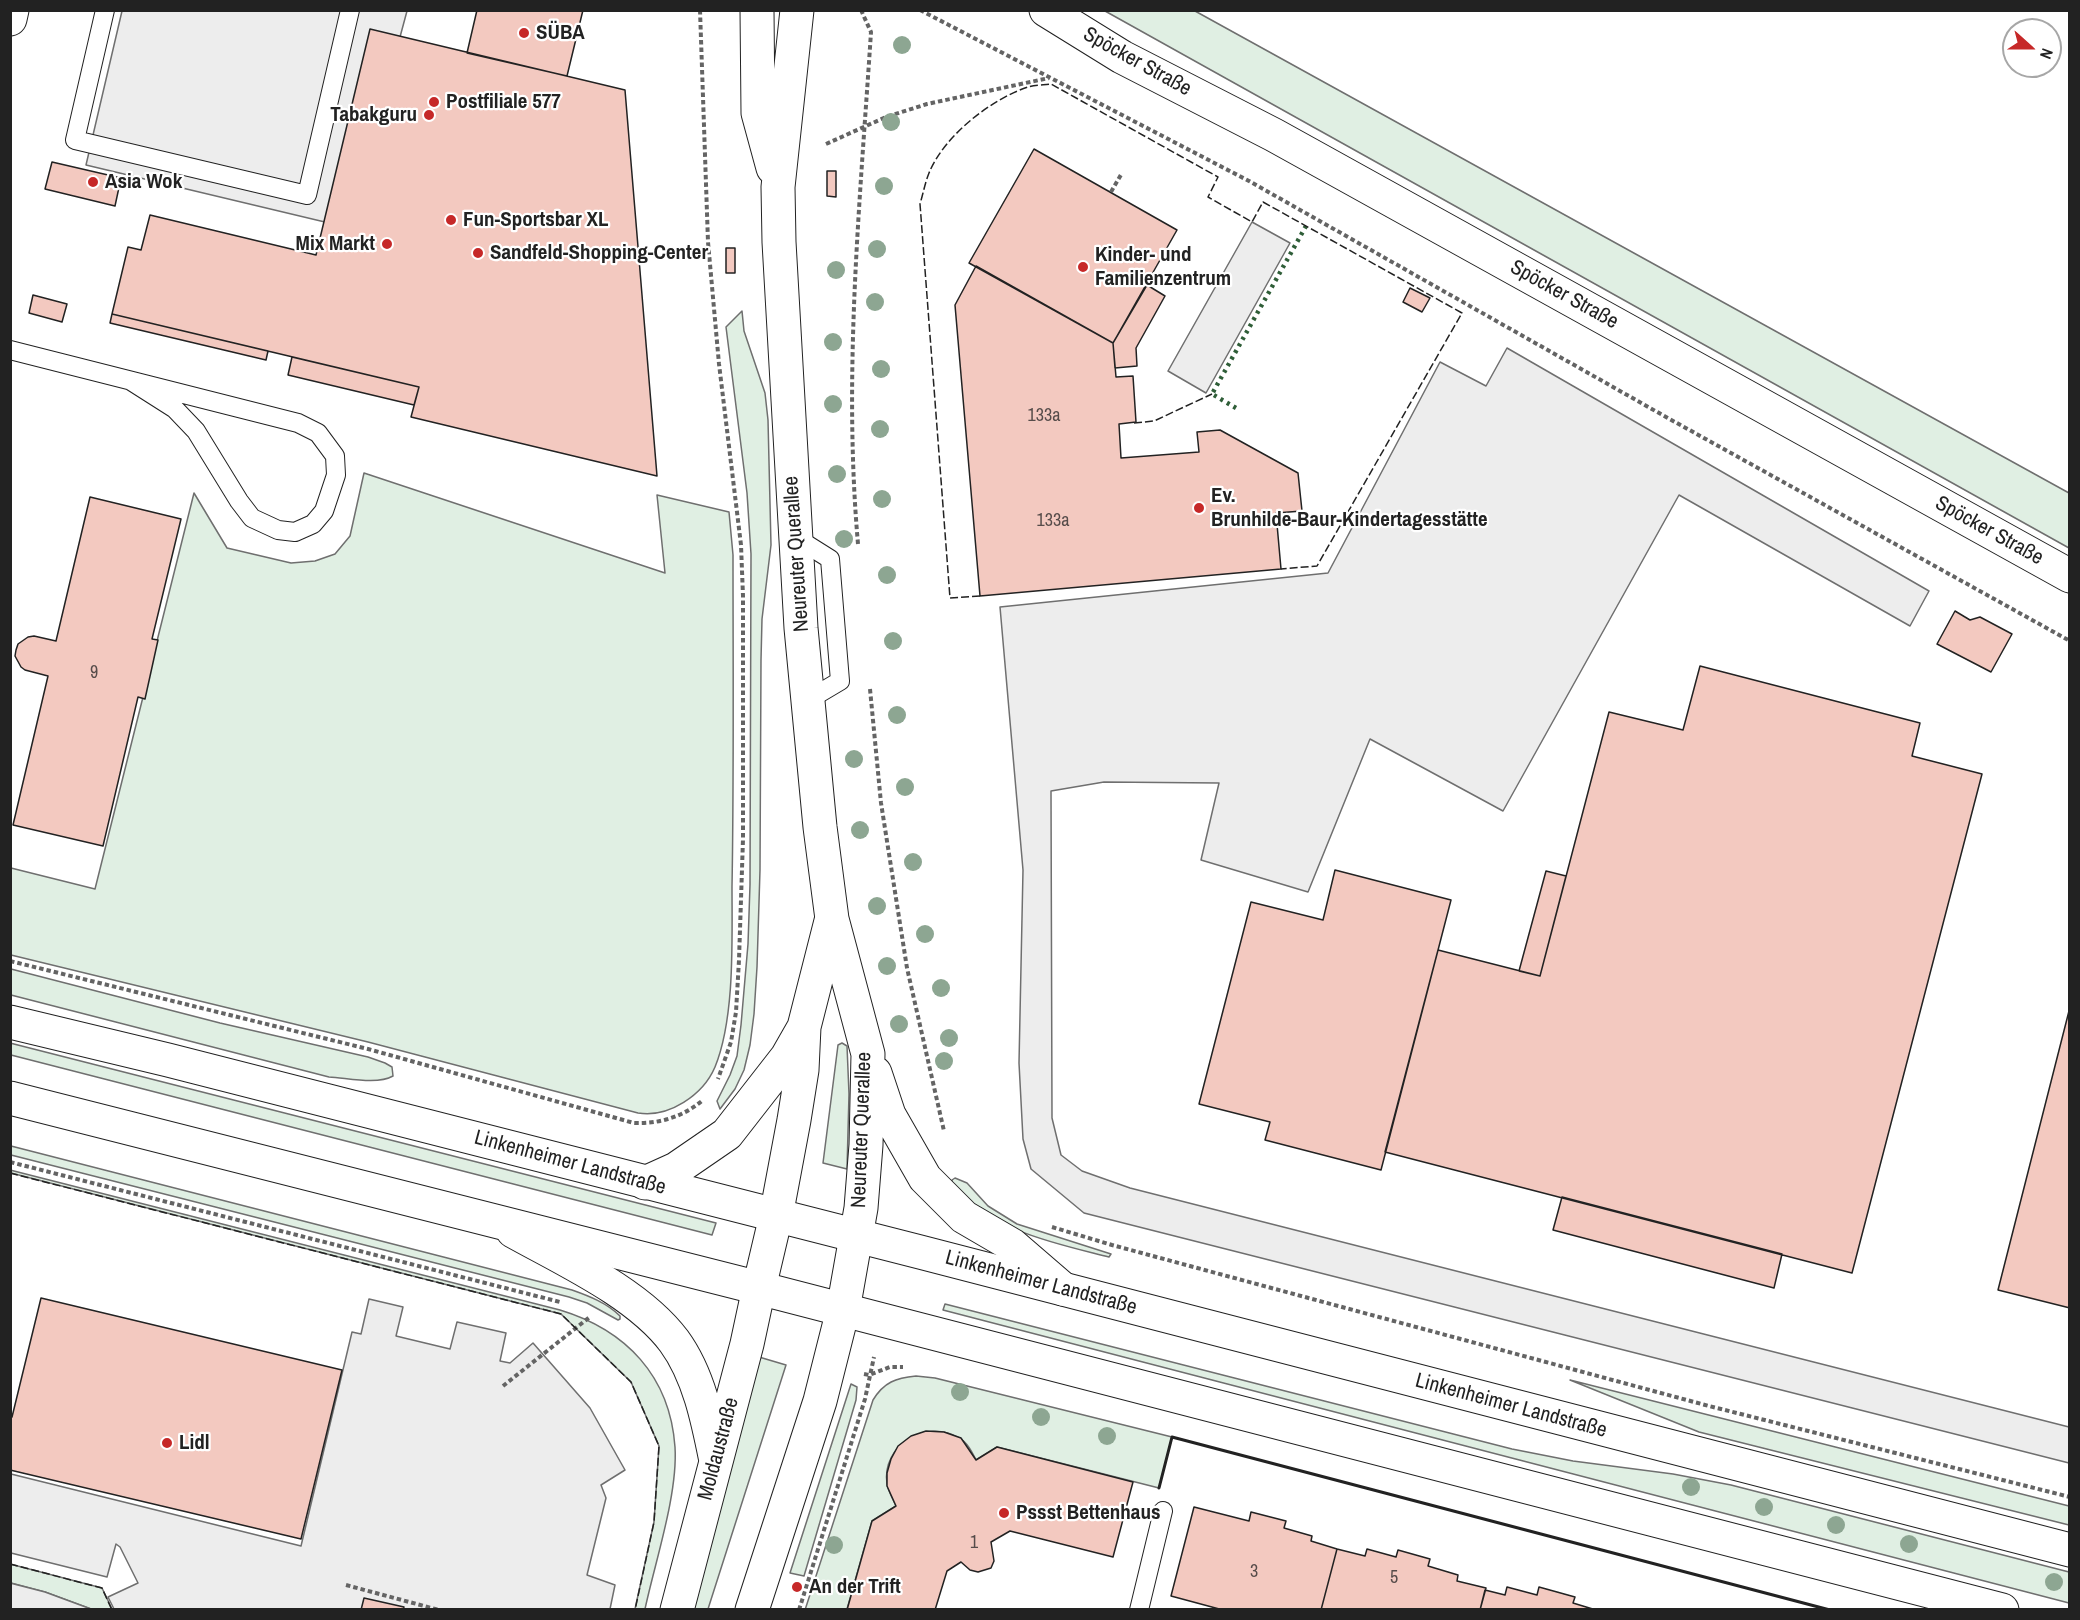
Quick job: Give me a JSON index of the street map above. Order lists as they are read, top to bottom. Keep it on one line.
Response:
{"streets":{"street":["Spöcker Straße","Neureuter Querallee","Linkenheimer Landstraße","Moldaustraße"]},"crossings":[["Neureuter Querallee","Linkenheimer Landstraße"],["Neureuter Querallee","Moldaustraße"],["Linkenheimer Landstraße","Moldaustraße"]],"places":["SÜBA","Postfiliale 577","Tabakguru","Asia Wok","Fun-Sportsbar XL","Mix Markt","Sandfeld-Shopping-Center","Kinder- und Familienzentrum","Ev. Brunhilde-Baur-Kindertagesstätte","Lidl","Pssst Bettenhaus","An der Trift"],"house_numbers":["133a","133a","9","1","3","5"],"north":"right"}
